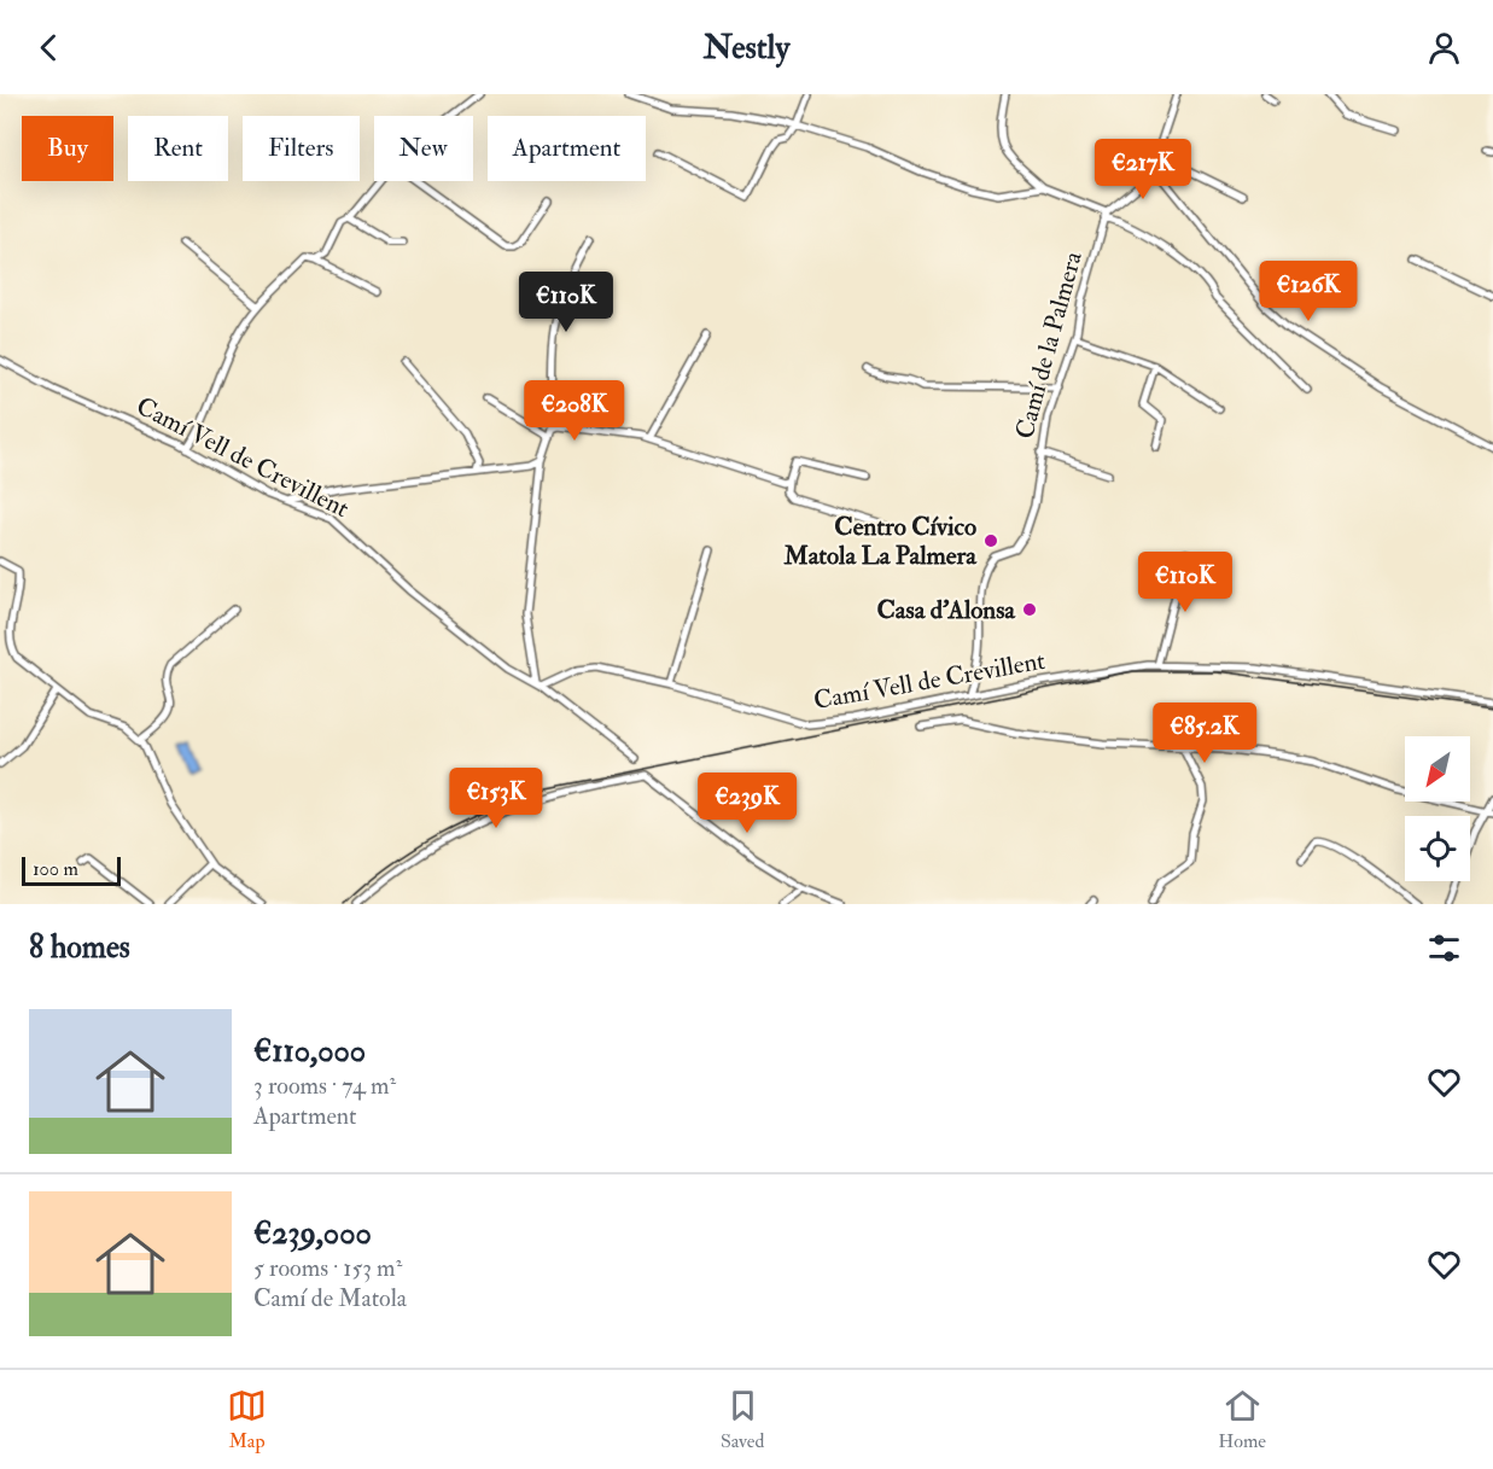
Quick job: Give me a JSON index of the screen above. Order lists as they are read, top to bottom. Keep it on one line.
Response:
{"streets":{"street":["Camí de la Palmera","Camí Vell de Crevillent"]},"crossings":[["Camí de la Palmera","Camí Vell de Crevillent"]],"places":["Centro Cívico Matola La Palmera","Casa d'Alonsa"],"scale_bar":"100 m","north":"bottom left","page":{"header":"Nestly","chip":["Buy","Rent","Filters","New","Apartment"],"price":["€217K","€126K","€110K","€208K","€110K","€85.2K","€153K","€239K"],"scale":"100 m","heading":"8 homes","list":[{"name":"€110,000","note":"3 rooms · 74 m² · Apartment"},{"name":"€239,000","note":"5 rooms · 153 m² · Camí de Matola"}],"tabs":["Map","Saved","Home"]}}
